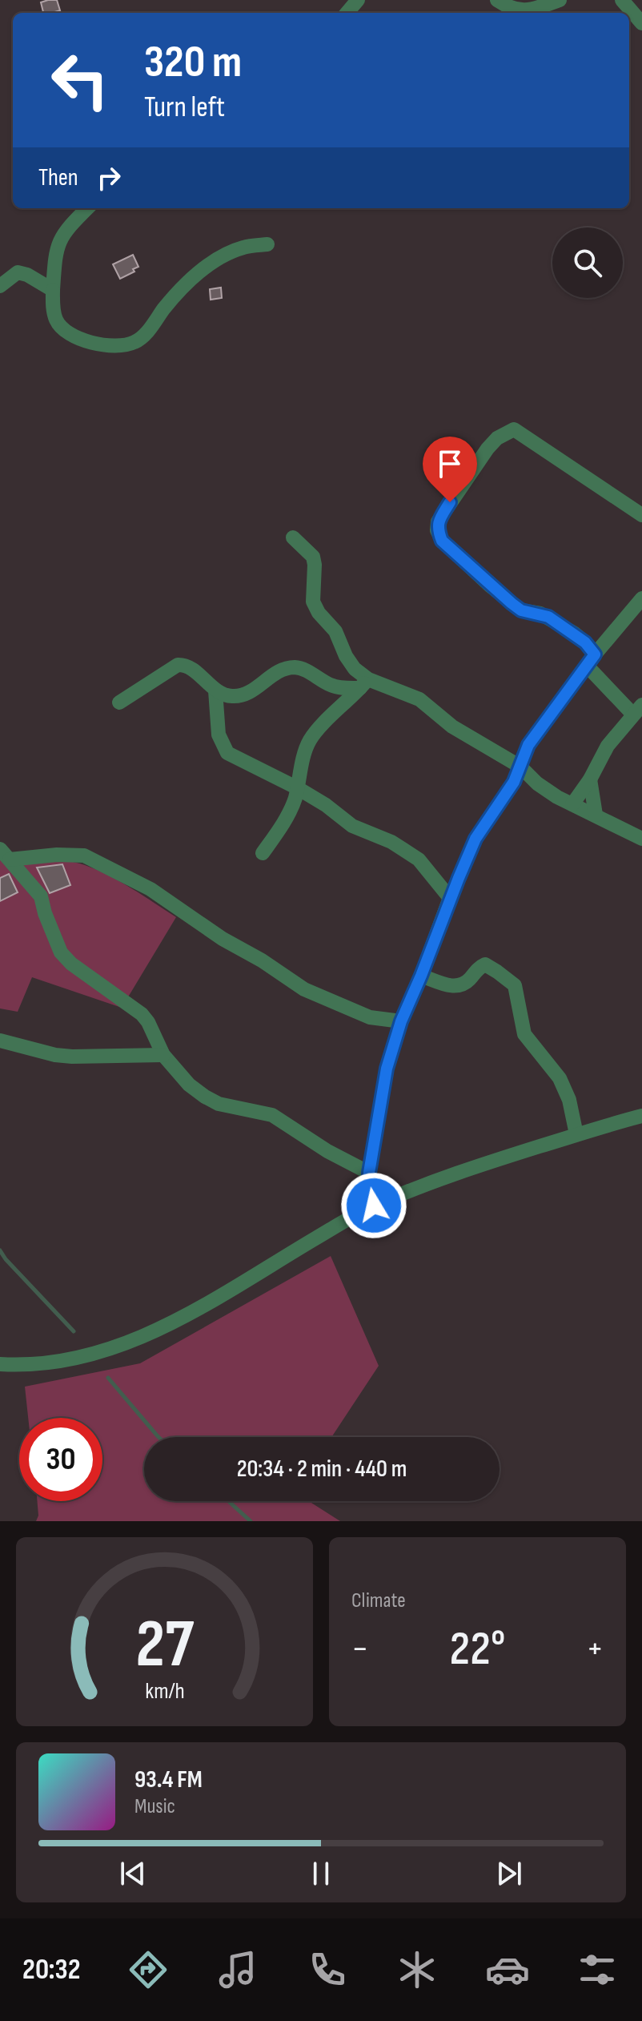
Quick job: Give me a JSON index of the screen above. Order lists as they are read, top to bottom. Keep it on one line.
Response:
{"page":{"turn":["320 m","Turn left"],"then":"Then","limit":"30","trip":"20:34 · 2 min · 440 m","tile":"Climate","heat":["−","22°","+"],"song":["93.4 FM","Music"],"tabs":"20:32","gauge":["27","km/h"]}}
